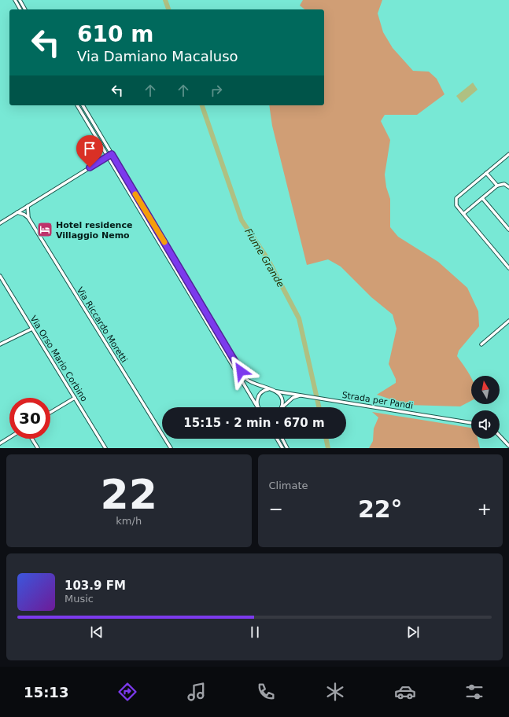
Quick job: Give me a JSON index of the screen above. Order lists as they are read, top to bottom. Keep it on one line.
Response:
{"streets":{"street":["Via Riccardo Moretti","Via Orso Mario Corbino","Strada per Pandi"]},"water":["Fiume Grande"],"places":{"hotel":["Hotel residence Villaggio Nemo"]},"north":"top","page":{"turn":["610 m","Via Damiano Macaluso"],"limit":"30","trip":"15:15 · 2 min · 670 m","tile":[["22","km/h"],"Climate"],"heat":["−","22°","+"],"song":["103.9 FM","Music"],"tabs":"15:13"}}
